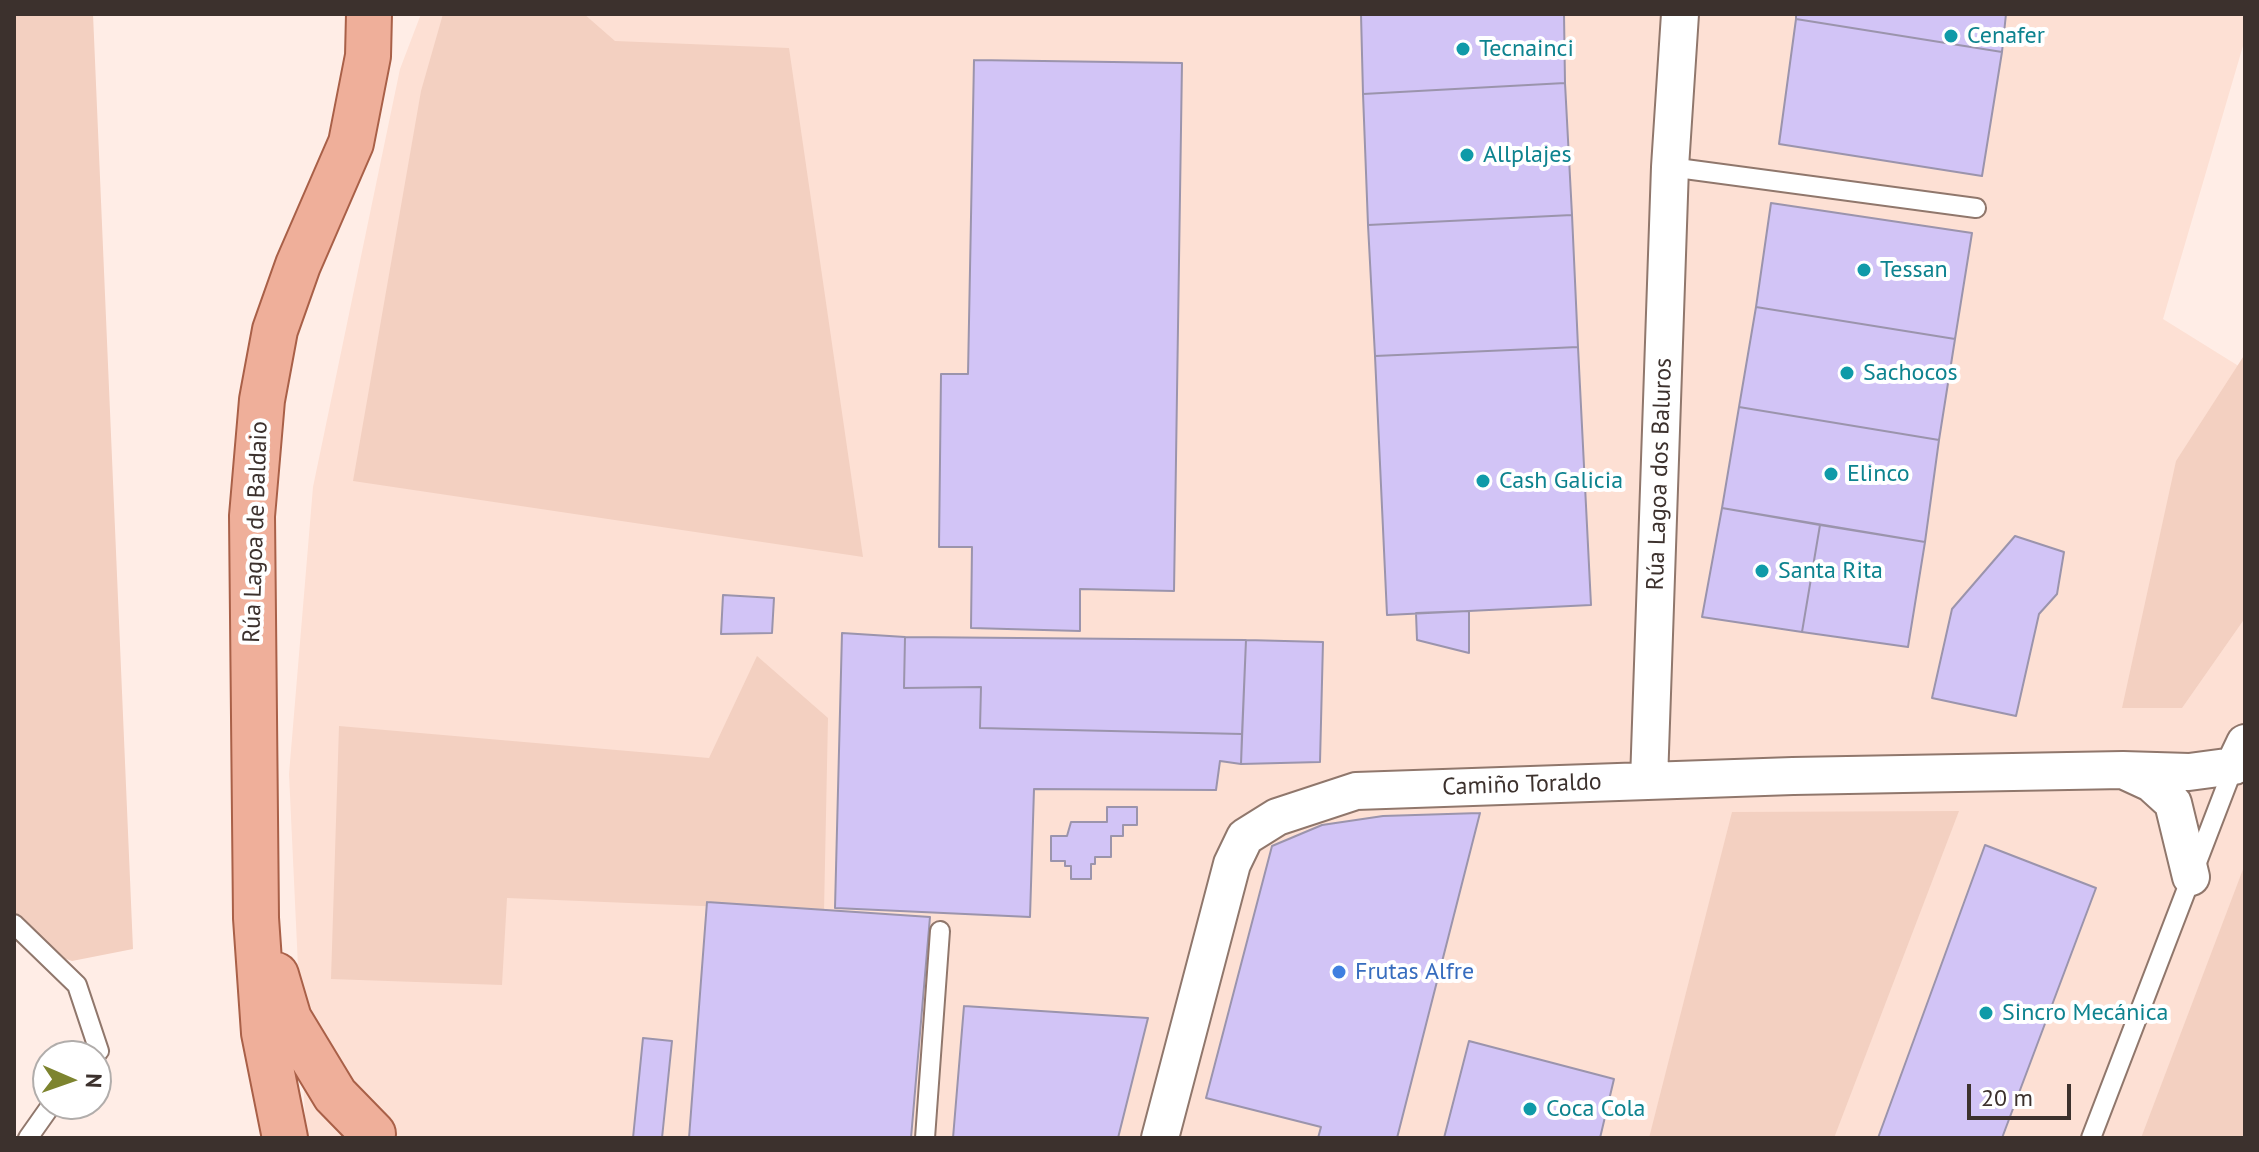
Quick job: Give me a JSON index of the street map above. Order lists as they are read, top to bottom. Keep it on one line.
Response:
{"streets":{"main road":["Rúa Lagoa de Baldaio"],"street":["Rúa Lagoa dos Baluros","Camiño Toraldo"]},"crossings":[["Rúa Lagoa dos Baluros","Camiño Toraldo"]],"places":["Cenafer","Tecnainci","Allplajes","Tessan","Sachocos","Elinco","Cash Galicia","Santa Rita","Frutas Alfre","Sincro Mecánica","Coca Cola"],"scale_bar":"20 m","north":"right"}
